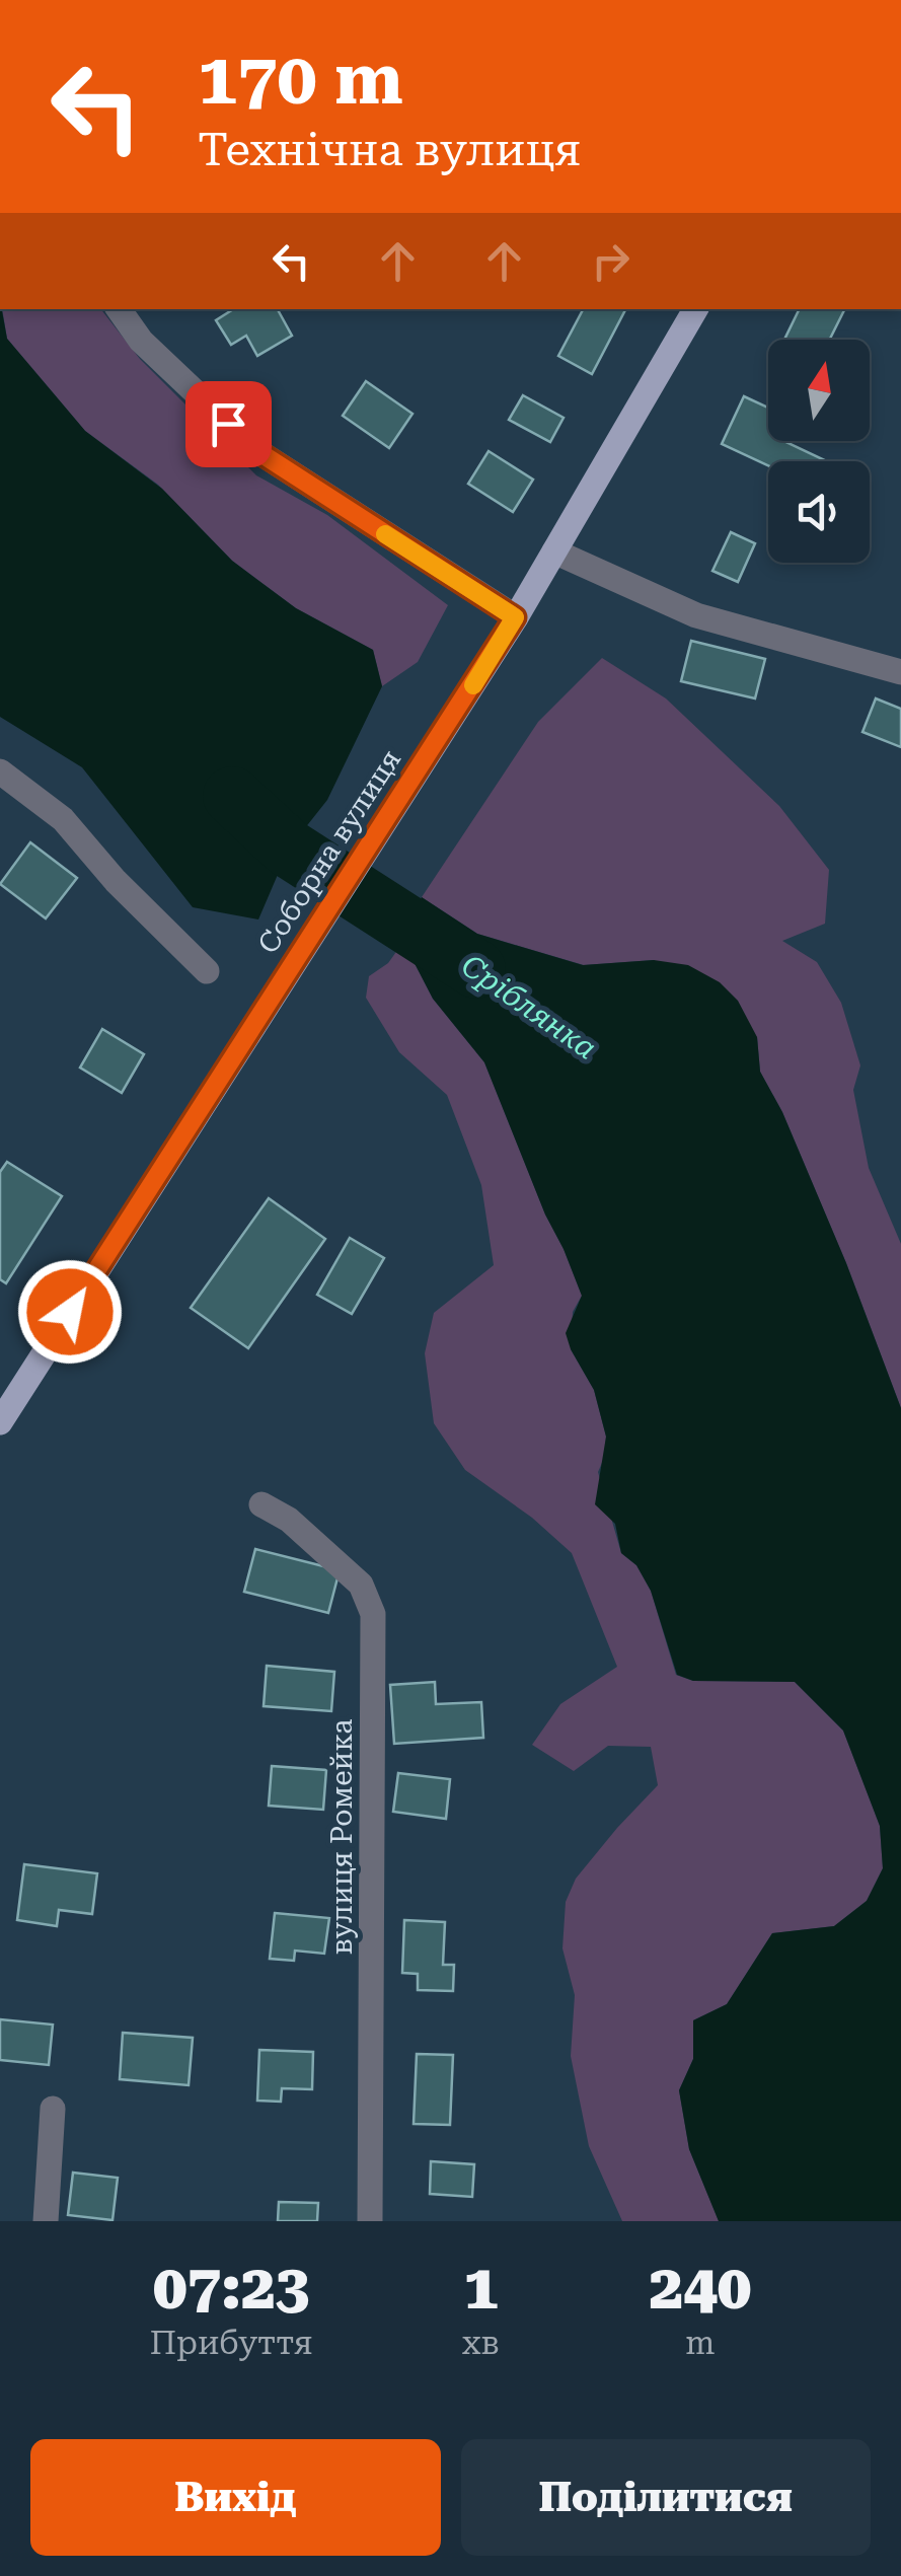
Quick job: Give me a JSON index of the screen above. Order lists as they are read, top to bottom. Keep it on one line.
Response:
{"streets":{"main road":["Соборна вулиця"],"street":["вулиця Ромейка"]},"water":["Сріблянка"],"north":"top","page":{"turn":["170 m","Технічна вулиця"],"eta":["07:23","Прибуття","1","хв","240","m"],"buttons":["Вихід","Поділитися"]}}
